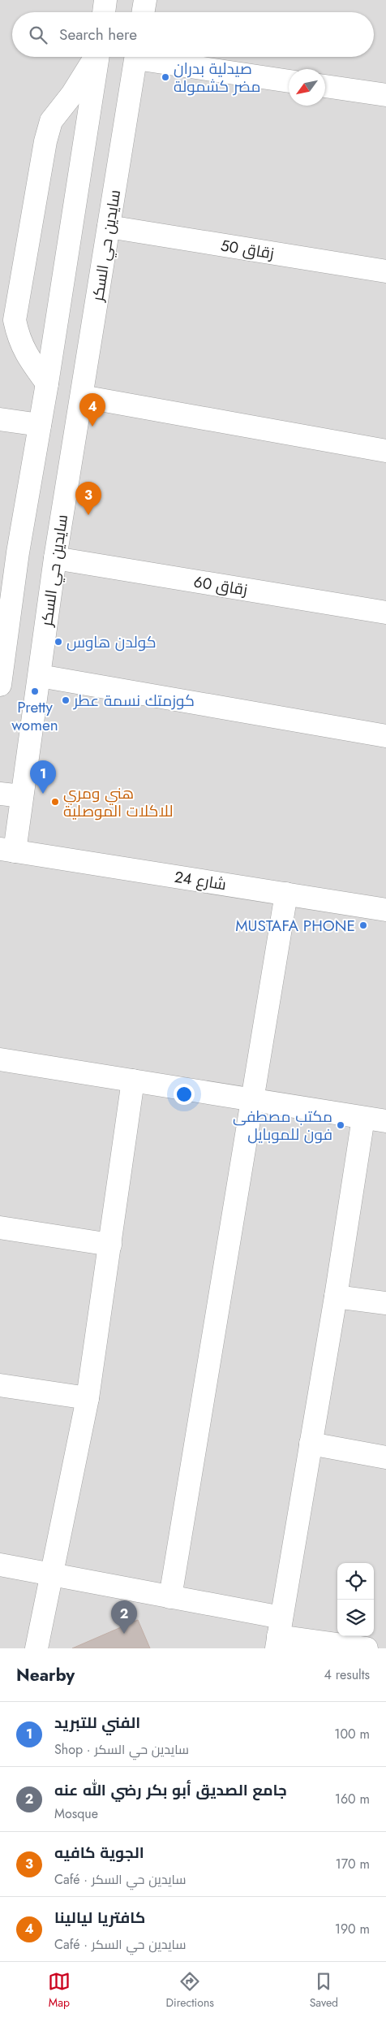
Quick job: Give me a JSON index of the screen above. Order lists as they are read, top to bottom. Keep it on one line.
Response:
{"streets":{"street":["سايدين حي السكر","زقاق 50","زقاق 60","شارع 24"]},"crossings":[["سايدين حي السكر","زقاق 50"],["سايدين حي السكر","زقاق 60"],["سايدين حي السكر","شارع 24"]],"places":["صيدلية بدران مضر كشمولة","كولدن هاوس","Pretty women","كوزمتك نسمة عطر","هني ومري للاكلات الموصلية","MUSTAFA PHONE","مكتب مصطفى فون للموبايل"],"north":"bottom left","page":{"search":"Search here","pins":["4","3","1","2"],"heading":["Nearby","4 results"],"list":[{"mark":"1","name":"الفني للتبريد","note":"Shop · سايدين حي السكر","value":"100 m"},{"mark":"2","name":"جامع الصديق أبو بكر رضي الله عنه","note":"Mosque","value":"160 m"},{"mark":"3","name":"الجوية كافيه","note":"Café · سايدين حي السكر","value":"170 m"},{"mark":"4","name":"كافتريا ليالينا","note":"Café · سايدين حي السكر","value":"190 m"}],"nav":["Map","Directions","Saved"]}}
